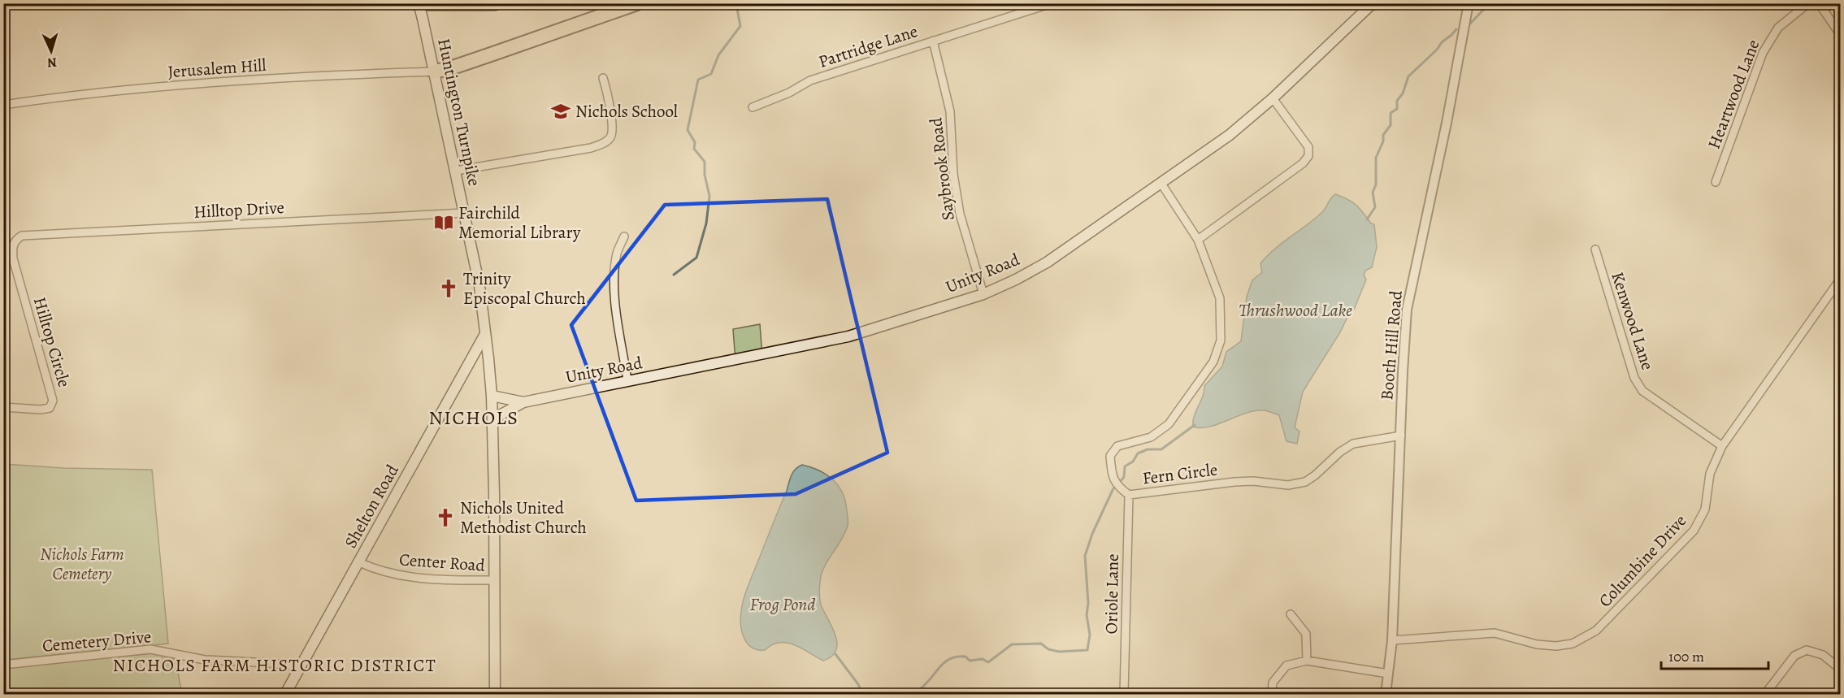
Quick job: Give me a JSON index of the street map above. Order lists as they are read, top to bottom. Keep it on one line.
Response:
{"streets":{"main road":["Huntington Turnpike","Unity Road","Shelton Road"],"street":["Partridge Lane","Jerusalem Hill","Heartwood Lane","Saybrook Road","Hilltop Drive","Kenwood Lane","Hilltop Circle","Booth Hill Road","Fern Circle","Columbine Drive","Center Road","Oriole Lane","Cemetery Drive"]},"crossings":[["Partridge Lane","Saybrook Road"],["Jerusalem Hill","Huntington Turnpike"],["Huntington Turnpike","Hilltop Drive"],["Huntington Turnpike","Unity Road"],["Huntington Turnpike","Shelton Road"],["Huntington Turnpike","Center Road"],["Saybrook Road","Unity Road"],["Hilltop Drive","Hilltop Circle"],["Unity Road","Fern Circle"],["Kenwood Lane","Columbine Drive"],["Booth Hill Road","Fern Circle"],["Booth Hill Road","Columbine Drive"],["Fern Circle","Oriole Lane"],["Shelton Road","Center Road"],["Shelton Road","Cemetery Drive"]],"districts":["NICHOLS","NICHOLS FARM HISTORIC DISTRICT"],"water":["Thrushwood Lake","Frog Pond"],"parks":["Nichols Farm Cemetery"],"places":{"school or university":["Nichols School"],"library":["Fairchild Memorial Library"],"church":["Trinity Episcopal Church","Nichols United Methodist Church"]},"scale_bar":"100 m","north":"bottom"}
